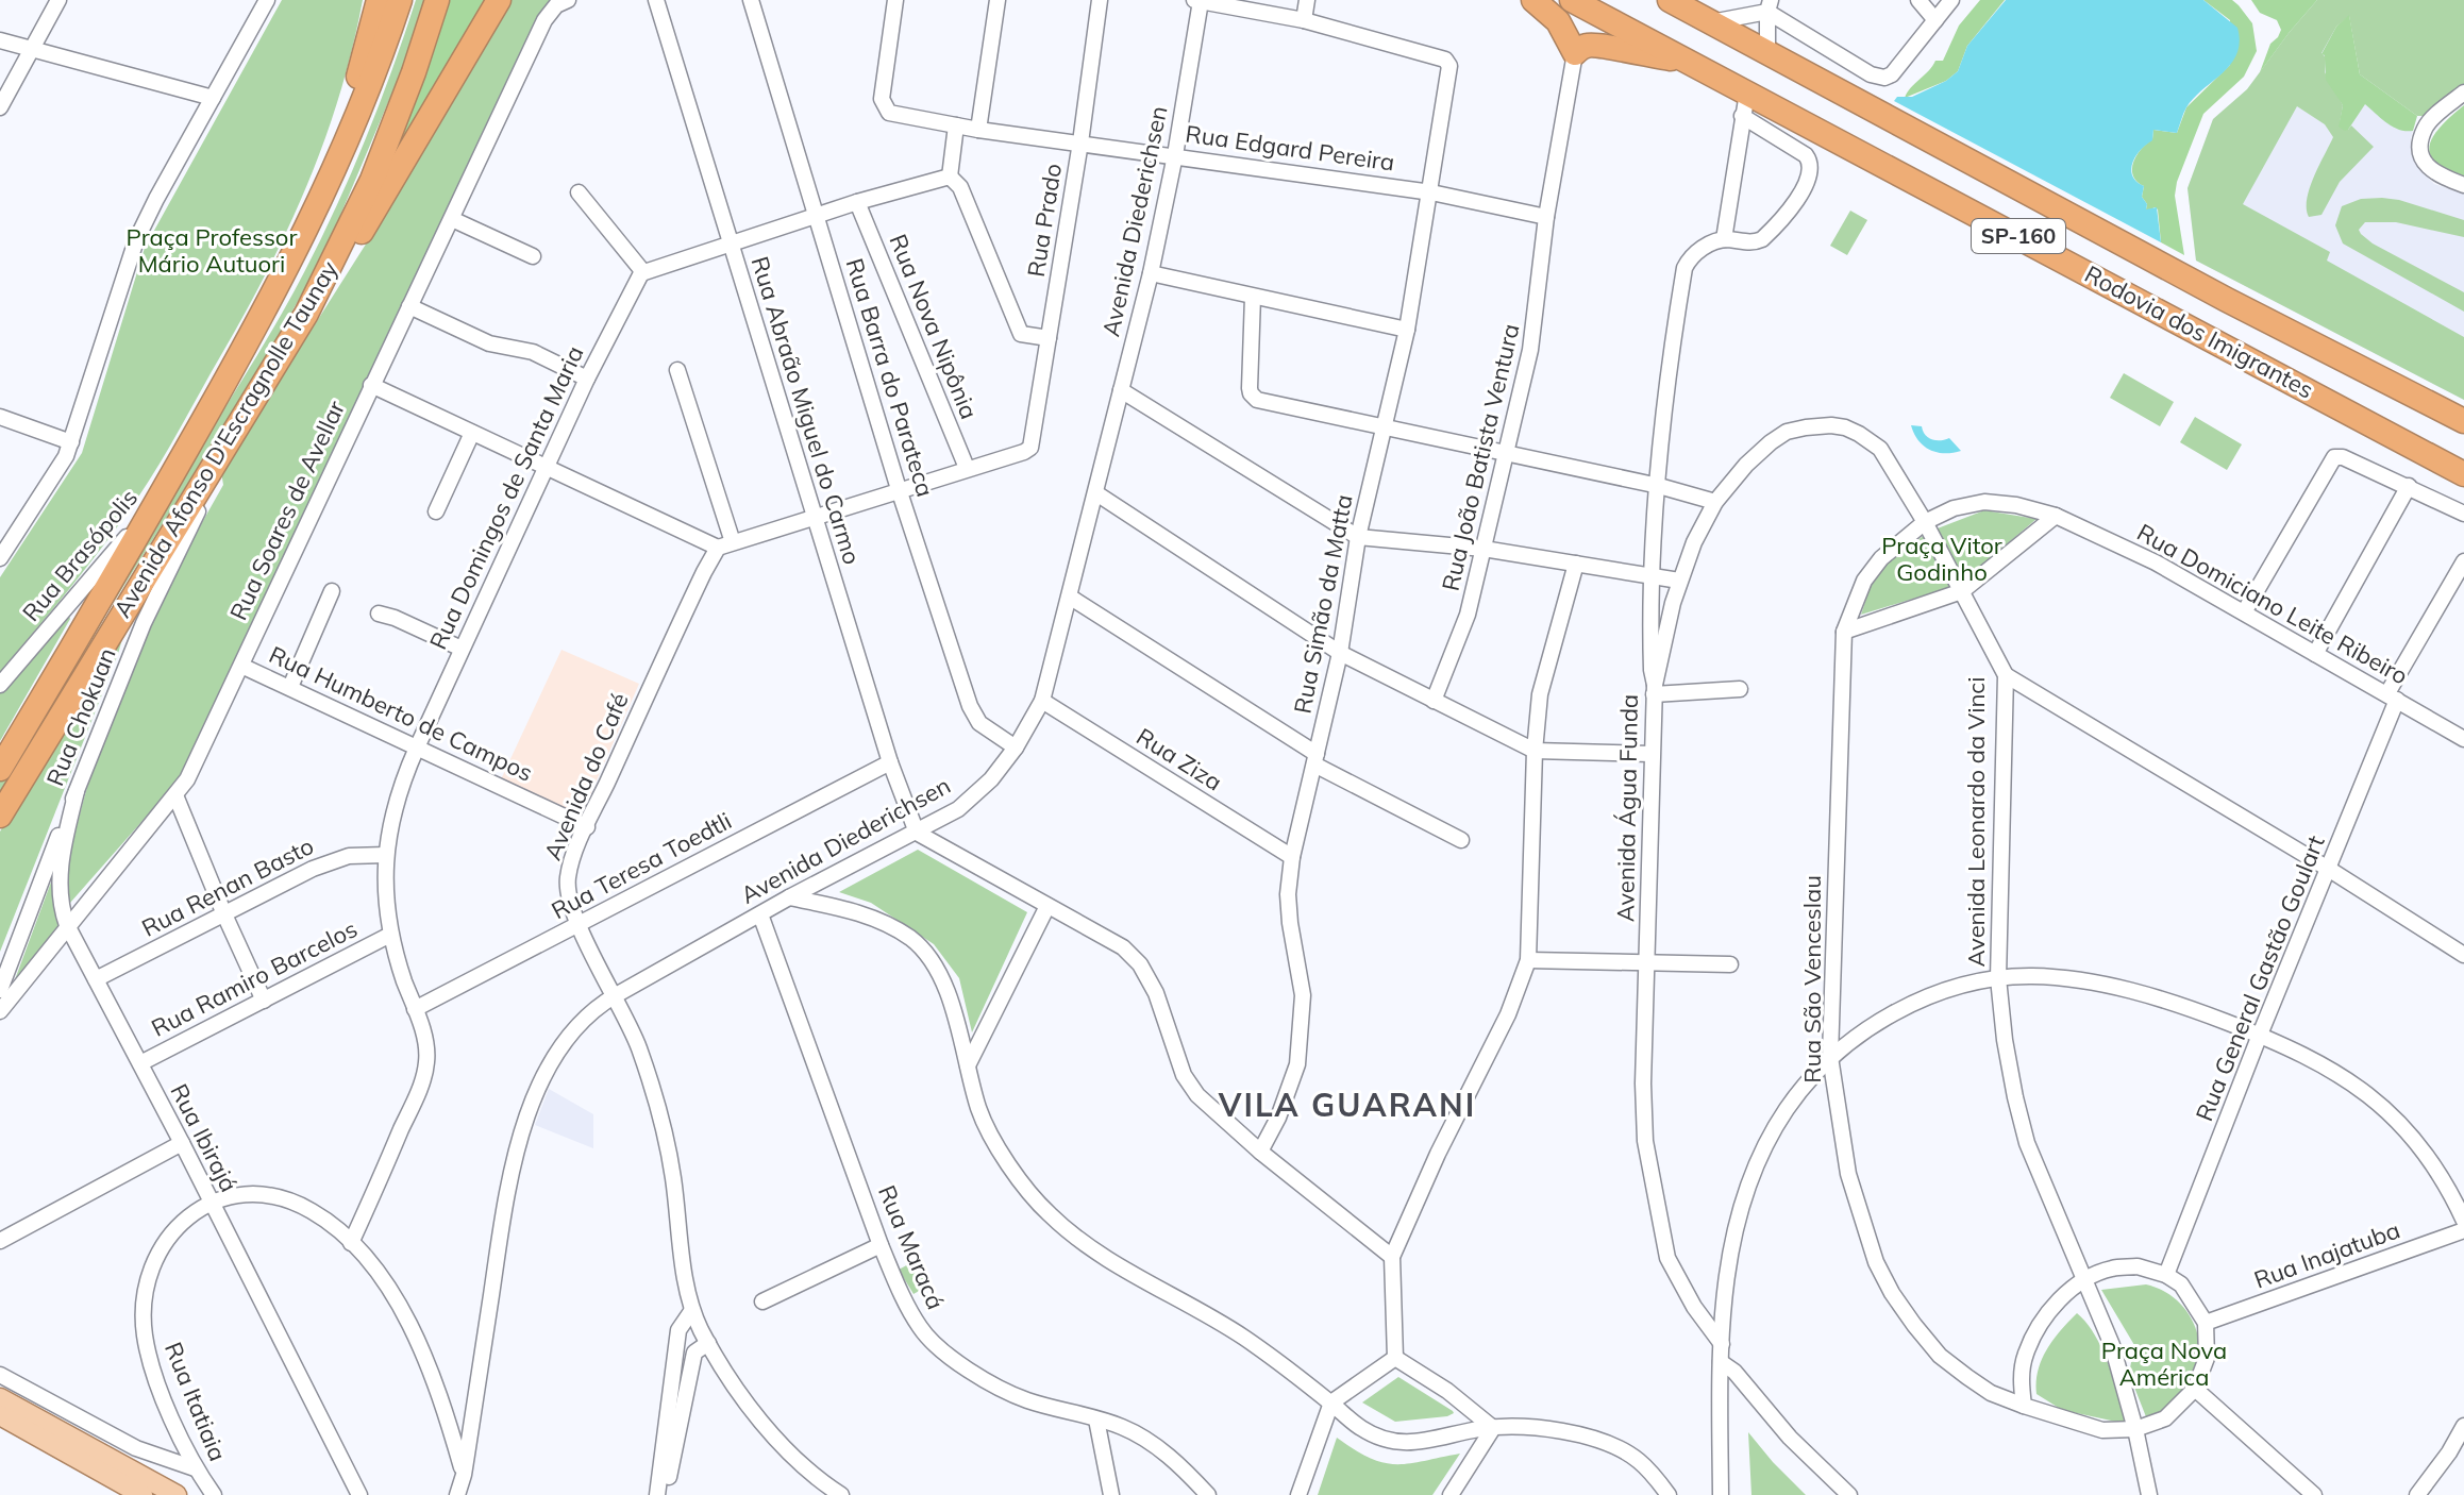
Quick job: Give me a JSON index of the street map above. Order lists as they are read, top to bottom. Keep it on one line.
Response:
{"streets":{"highway":["SP-160","Rodovia dos Imigrantes","Avenida Afonso D'Escragnolle Taunay"],"street":["Rua Edgard Pereira","Rua Prado","Avenida Diederichsen","Rua Nova Nipônia","Rua Barra do Parateca","Rua Abraão Miguel do Carmo","Rua João Batista Ventura","Rua Domingos de Santa Maria","Rua Soares de Avellar","Rua Brasópolis","Rua Simão da Matta","Rua Domiciano Leite Ribeiro","Rua Humberto de Campos","Rua Chokuan","Rua Ziza","Avenida do Café","Avenida Água Funda","Avenida Leonardo da Vinci","Rua Teresa Toedtli","Rua Renan Basto","Rua Ramiro Barcelos","Rua General Gastão Goulart","Rua São Venceslau","Rua Ibirajá","Rua Maracá","Rua Inajatuba","Rua Itatiaia"]},"crossings":[["Rua Edgard Pereira","Rua Prado"],["Rua Edgard Pereira","Avenida Diederichsen"],["Rua Edgard Pereira","Rua João Batista Ventura"],["Rua Edgard Pereira","Rua Simão da Matta"],["Rua Prado","Rua Nova Nipônia"],["Avenida Diederichsen","Rua Barra do Parateca"],["Avenida Diederichsen","Rua Abraão Miguel do Carmo"],["Avenida Diederichsen","Rua Ziza"],["Avenida Diederichsen","Avenida do Café"],["Avenida Diederichsen","Rua Maracá"],["Avenida Diederichsen","Rua Itatiaia"],["Rua Abraão Miguel do Carmo","Rua Teresa Toedtli"],["Avenida Afonso D'Escragnolle Taunay","Rua Brasópolis"],["Avenida Afonso D'Escragnolle Taunay","Rua Chokuan"],["Rua Domingos de Santa Maria","Rua Humberto de Campos"],["Rua Domingos de Santa Maria","Rua Teresa Toedtli"],["Rua Domingos de Santa Maria","Rua Renan Basto"],["Rua Domingos de Santa Maria","Rua Ramiro Barcelos"],["Rua Domingos de Santa Maria","Rua Itatiaia"],["Rua Soares de Avellar","Rua Humberto de Campos"],["Rua Soares de Avellar","Rua Ibirajá"],["Rua Simão da Matta","Rua Ziza"],["Rua Domiciano Leite Ribeiro","Rua General Gastão Goulart"],["Rua Humberto de Campos","Avenida do Café"],["Rua Chokuan","Rua Ibirajá"],["Avenida do Café","Rua Teresa Toedtli"],["Avenida Água Funda","Avenida Leonardo da Vinci"],["Rua Renan Basto","Rua Ibirajá"],["Rua Ramiro Barcelos","Rua Ibirajá"],["Rua Ibirajá","Rua Itatiaia"]],"districts":["VILA GUARANI"],"parks":["Praça Professor Mário Autuori","Praça Vitor Godinho","Praça Nova América"]}
